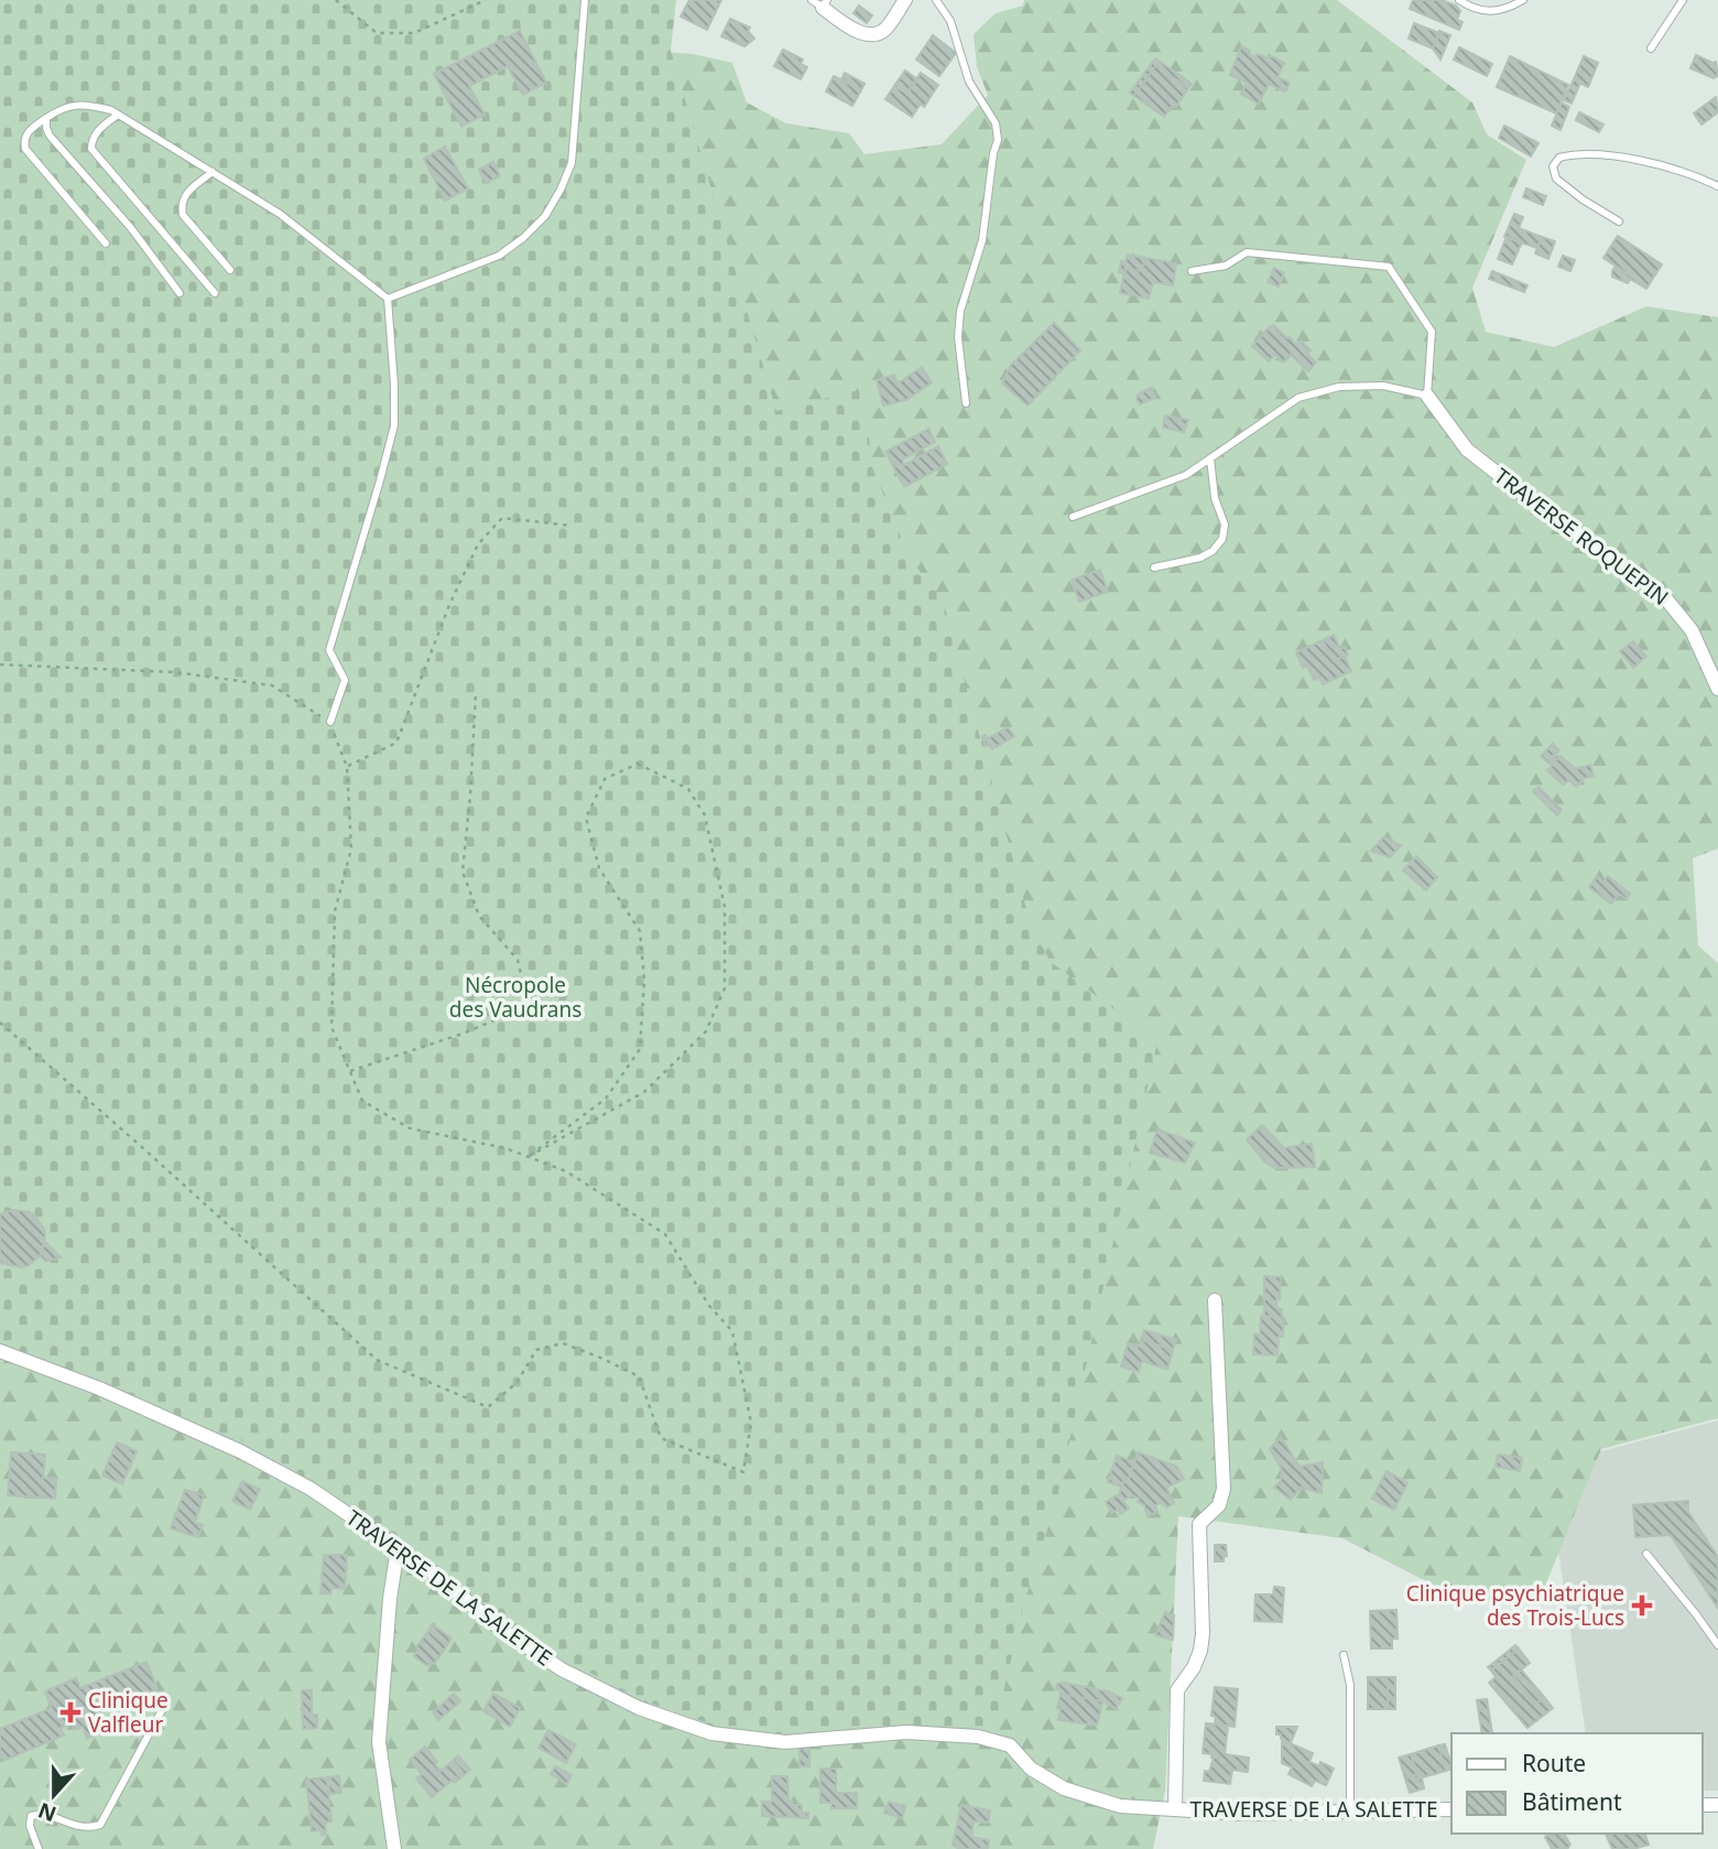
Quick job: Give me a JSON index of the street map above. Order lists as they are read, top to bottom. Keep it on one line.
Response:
{"streets":{"street":["TRAVERSE ROQUEPIN","TRAVERSE DE LA SALETTE"]},"parks":["Nécropole des Vaudrans"],"places":{"health":["Clinique psychiatrique des Trois-Lucs","Clinique Valfleur"]},"legend":["Route","Bâtiment"],"north":"bottom"}
